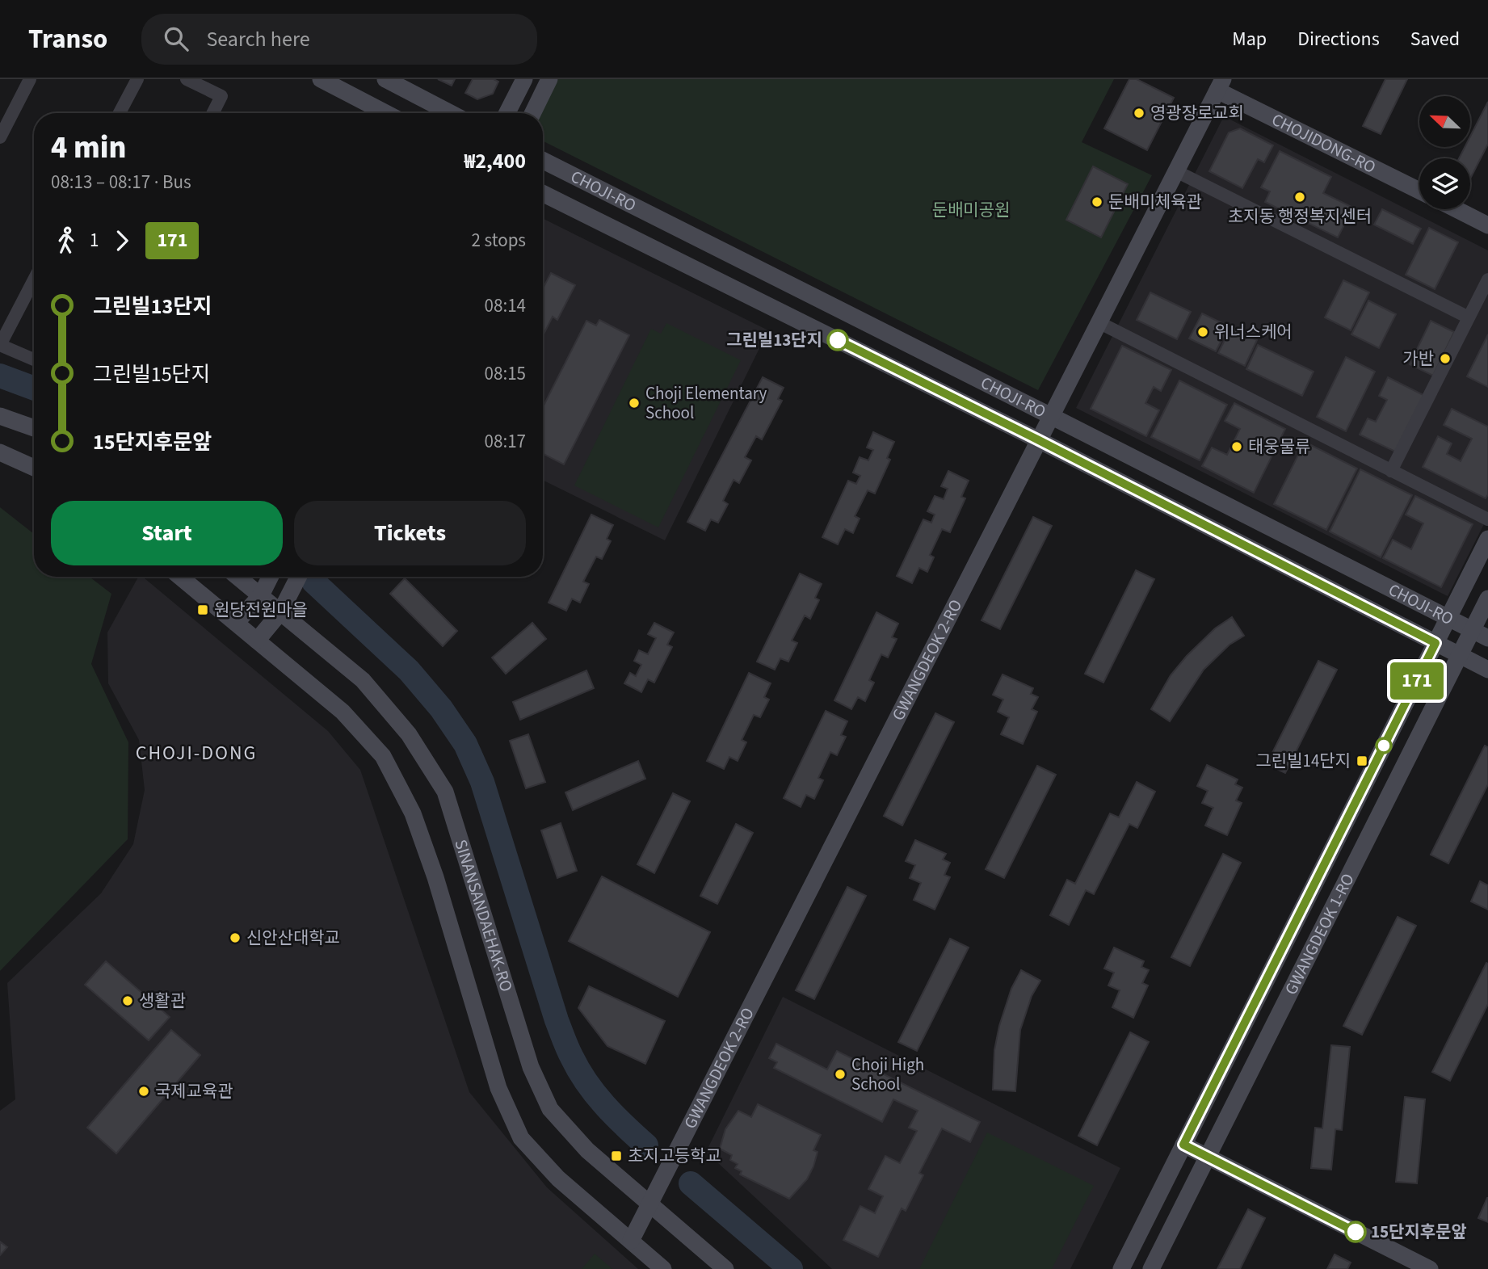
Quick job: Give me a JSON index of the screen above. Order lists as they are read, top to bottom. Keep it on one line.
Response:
{"streets":{"street":["CHOJIDONG-RO","CHOJI-RO","GWANGDEOK 2-RO","SINANSANDAEHAK-RO","GWANGDEOK 1-RO"]},"crossings":[["CHOJIDONG-RO","GWANGDEOK 2-RO"],["CHOJI-RO","GWANGDEOK 2-RO"],["CHOJI-RO","GWANGDEOK 1-RO"],["GWANGDEOK 2-RO","SINANSANDAEHAK-RO"]],"districts":["CHOJI-DONG"],"parks":["둔배미공원"],"places":{"other":["영광장로교회","초지동 행정복지센터","둔배미체육관","위너스케어","그린빌13단지","가반","Choji Elementary School","태웅물류","신안산대학교","생활관","Choji High School","국제교육관","15단지후문앞"],"transit":["원당전원마을","그린빌14단지","초지고등학교"]},"lines":["bus line 171"],"north":"top left","page":{"header":"Transo","search":"Search here","nav":["Map","Directions","Saved"],"on_map":"171","heading":["4 min","08:13 – 08:17 · Bus","₩2,400"],"legs":["1","171","2 stops"],"list":[{"name":"그린빌13단지","value":"08:14"},{"name":"그린빌15단지","value":"08:15"},{"name":"15단지후문앞","value":"08:17"}],"buttons":["Start","Tickets"]}}
